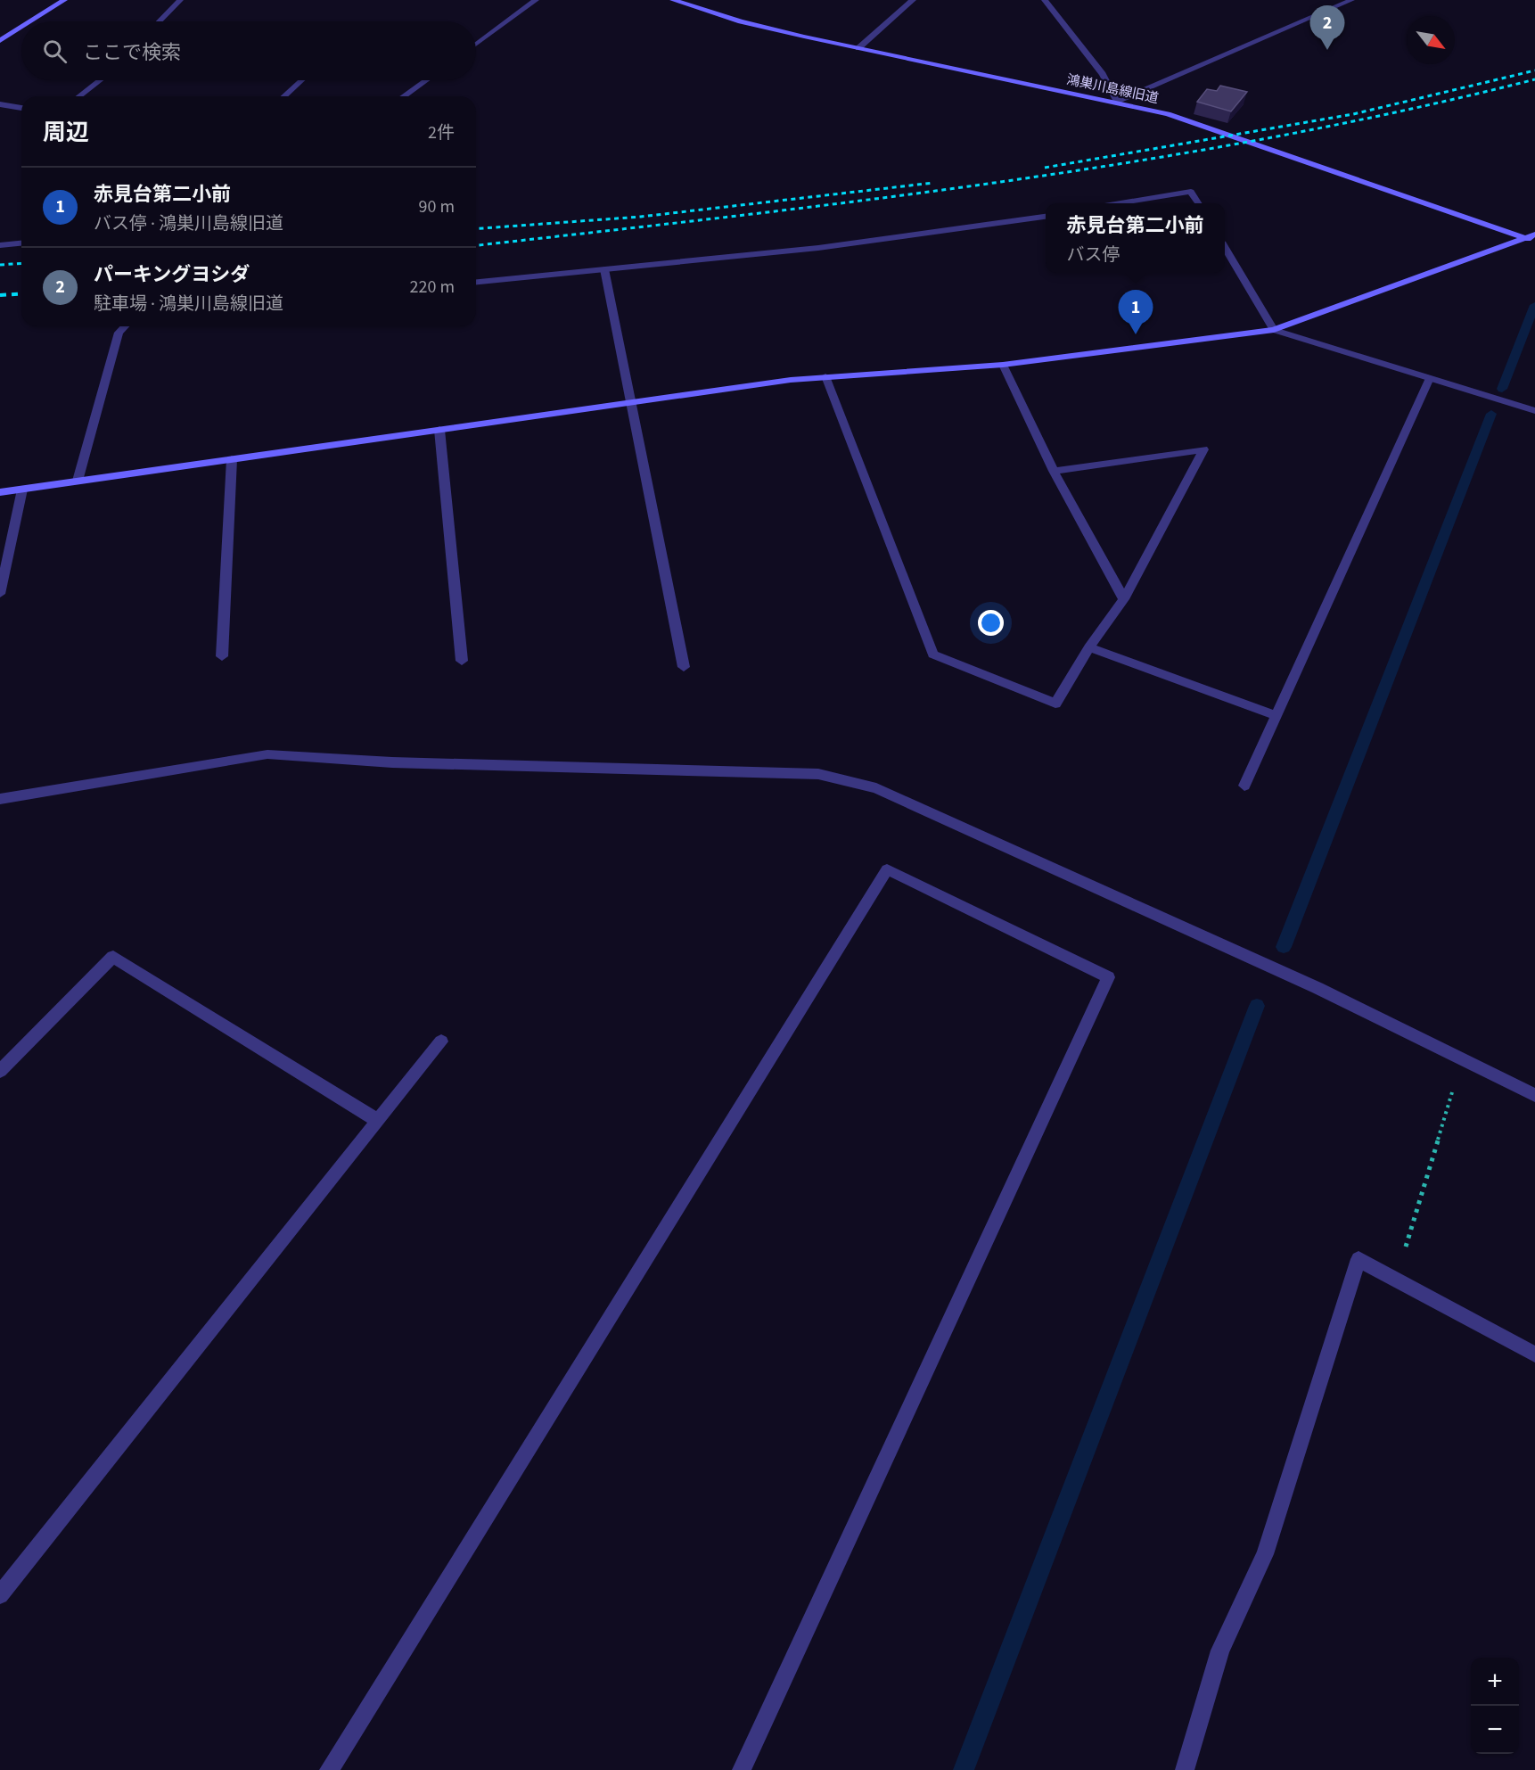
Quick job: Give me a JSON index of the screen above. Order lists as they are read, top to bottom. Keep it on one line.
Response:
{"streets":{"street":["鴻巣川島線旧道"]},"north":"bottom right","page":{"pins":["2","1"],"search":"ここで検索","heading":["周辺","2件"],"list":[{"mark":"1","name":"赤見台第二小前","note":"バス停 · 鴻巣川島線旧道","value":"90 m"},{"mark":"2","name":"パーキングヨシダ","note":"駐車場 · 鴻巣川島線旧道","value":"220 m"}],"popup":["赤見台第二小前","バス停"],"map_buttons":["+","−"]}}
